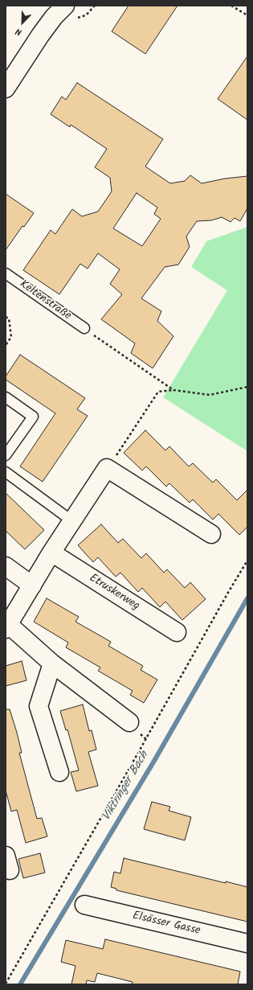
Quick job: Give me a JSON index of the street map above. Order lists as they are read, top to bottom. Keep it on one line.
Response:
{"streets":{"street":["Etruskerweg","Elsässer Gasse"],"lane":["Keltenstraße"]},"water":["Viktringer Bach"],"north":"bottom left"}
